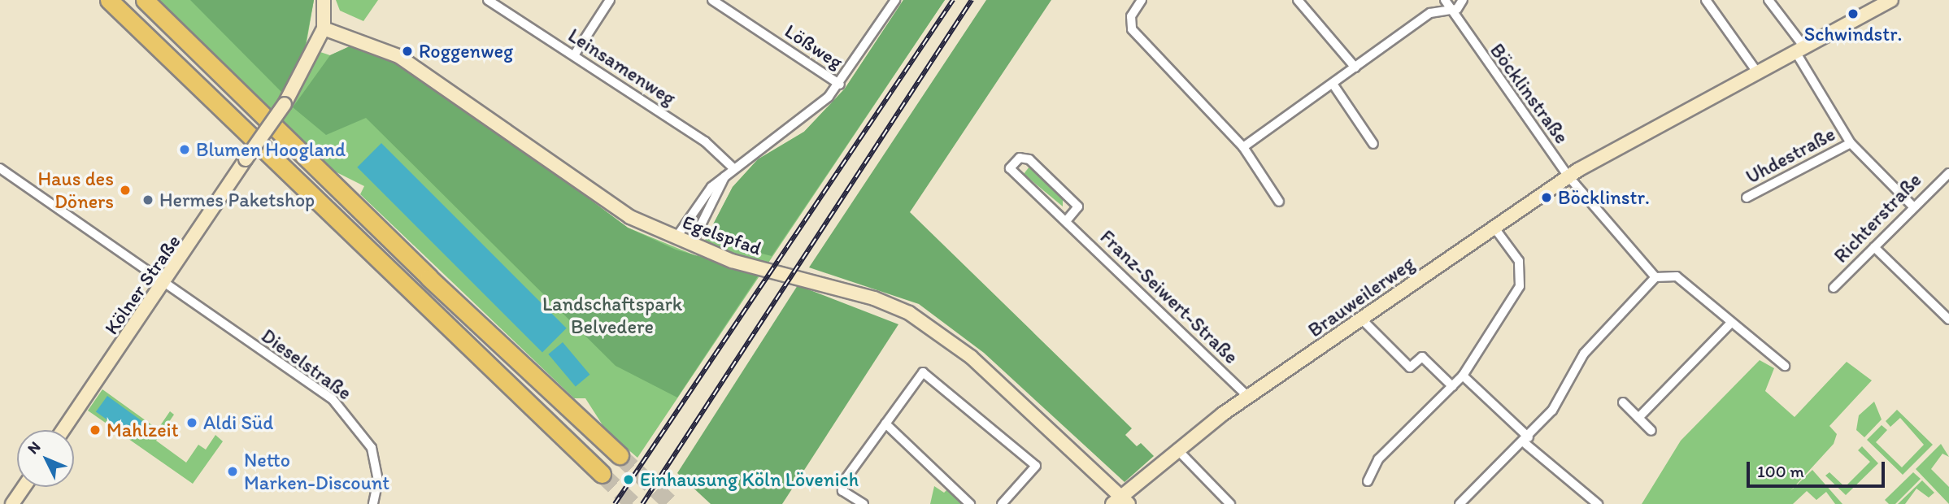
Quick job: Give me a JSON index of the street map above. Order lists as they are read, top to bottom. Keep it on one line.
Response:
{"streets":{"street":["Lößweg","Leinsamenweg","Böcklinstraße","Uhdestraße","Richterstraße","Egelspfad","Kölner Straße","Franz-Seiwert-Straße","Brauweilerweg","Dieselstraße"]},"crossings":[["Böcklinstraße","Brauweilerweg"],["Egelspfad","Kölner Straße"],["Egelspfad","Brauweilerweg"],["Kölner Straße","Dieselstraße"],["Franz-Seiwert-Straße","Brauweilerweg"]],"parks":["Landschaftspark Belvedere"],"places":["Schwindstr.","Roggenweg","Blumen Hoogland","Haus des Döners","Böcklinstr.","Hermes Paketshop","Aldi Süd","Mahlzeit","Netto Marken-Discount","Einhausung Köln Lövenich"],"scale_bar":"100 m","north":"top left"}
